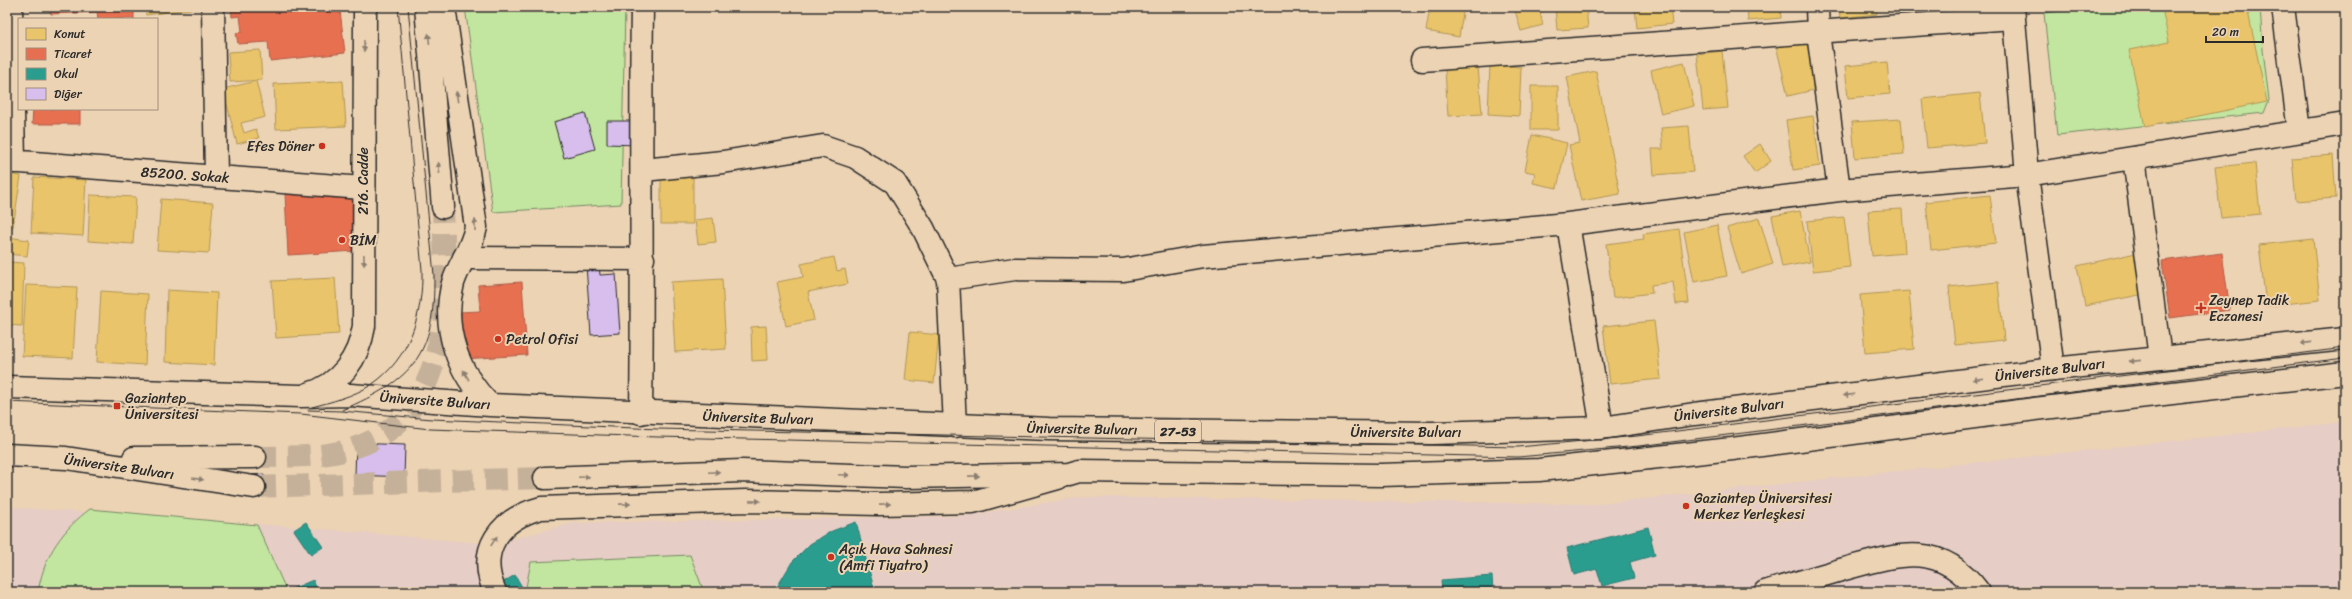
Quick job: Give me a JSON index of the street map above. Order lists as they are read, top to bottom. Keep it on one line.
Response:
{"streets":{"street":["85200. Sokak","216. Cadde","Üniversite Bulvarı","27-53"]},"crossings":[["85200. Sokak","216. Cadde"],["216. Cadde","Üniversite Bulvarı"]],"places":{"other":["Efes Döner","BİM","Petrol Ofisi","Gaziantep Üniversitesi Merkez Yerleşkesi","Açık Hava Sahnesi (Amfi Tiyatro)"],"health":["Zeynep Tadik Eczanesi"],"transit":["Gaziantep Üniversitesi"]},"legend":["Konut","Ticaret","Okul","Diğer"],"scale_bar":"20 m"}
